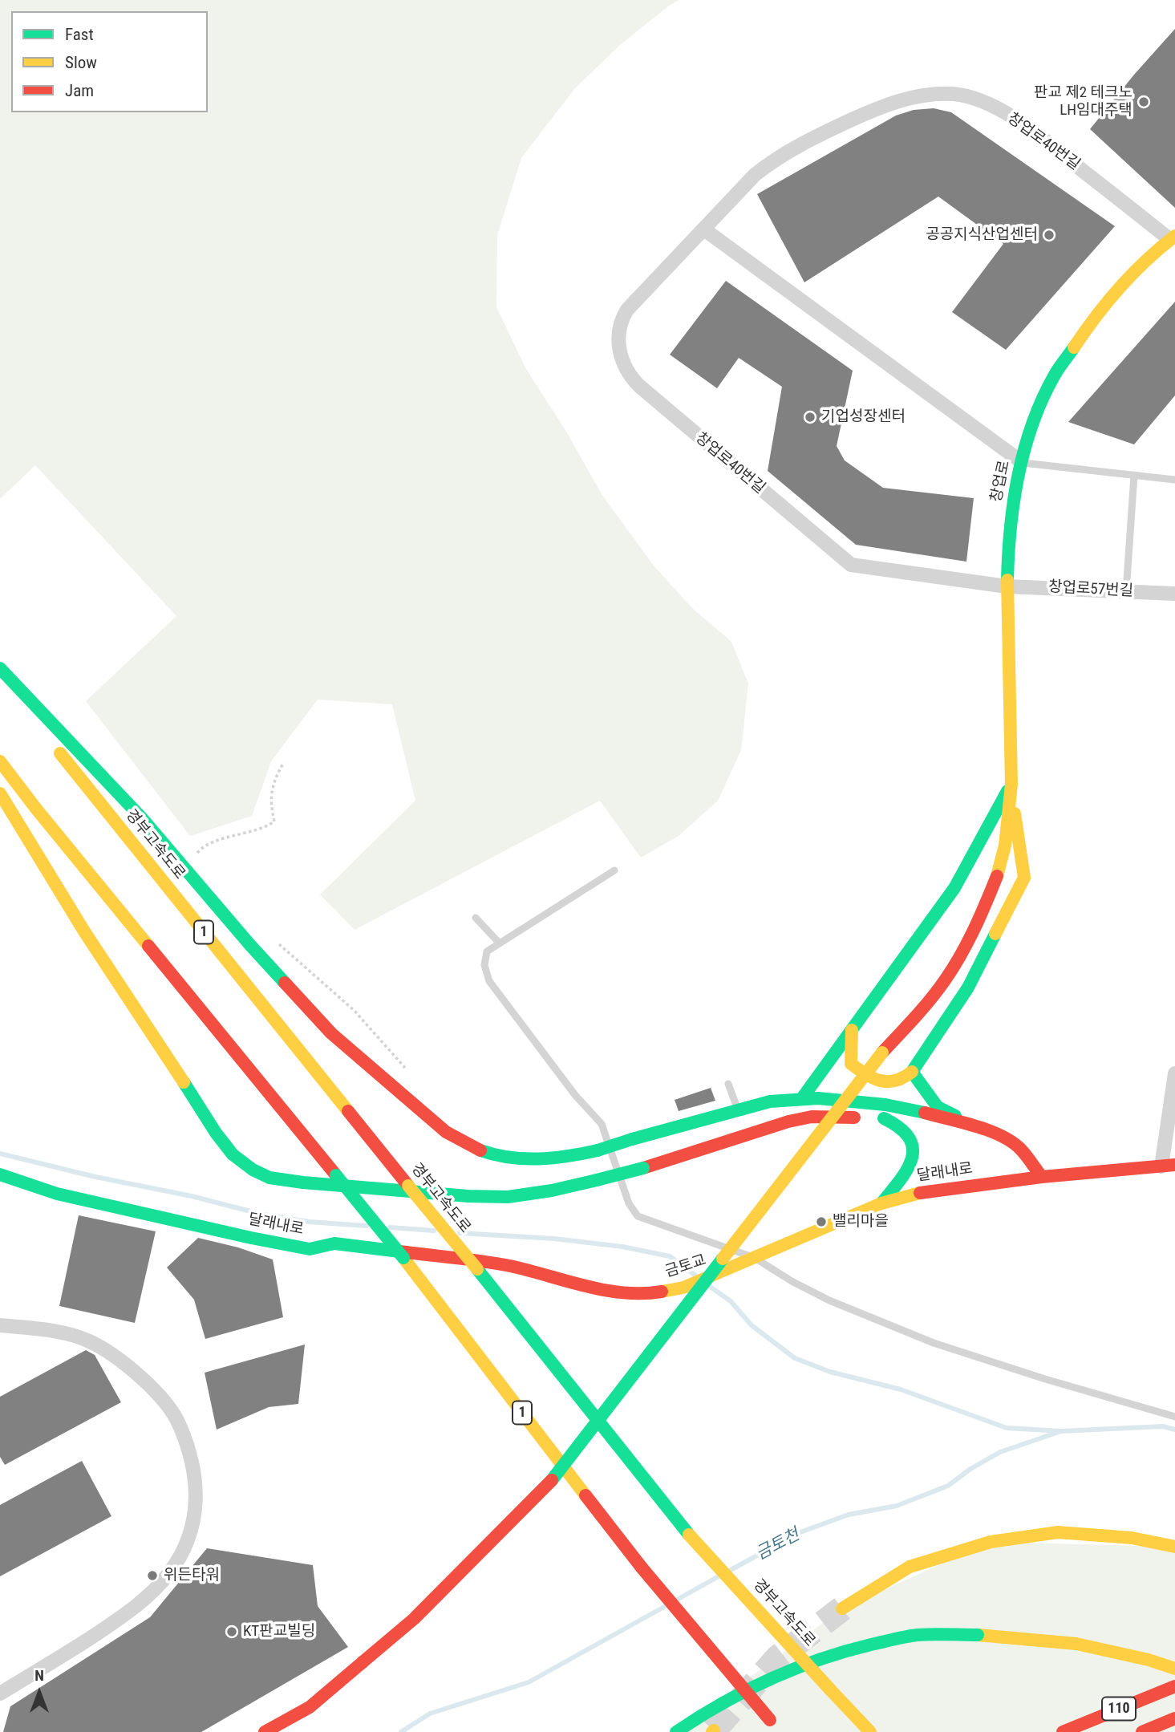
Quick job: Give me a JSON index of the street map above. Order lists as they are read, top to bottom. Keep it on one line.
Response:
{"streets":{"main road":["창업로","경부고속도로","1","달래내로","금토교","110"],"street":["창업로40번길","창업로57번길"]},"crossings":[["창업로40번길","창업로"],["창업로40번길","창업로57번길"],["창업로","창업로57번길"],["달래내로","금토교"]],"water":["금토천"],"places":["판교 제2 테크노 LH임대주택","공공지식산업센터","기업성장센터","밸리마을","위든타워","KT판교빌딩"],"legend":["Fast","Slow","Jam"],"north":"top"}
